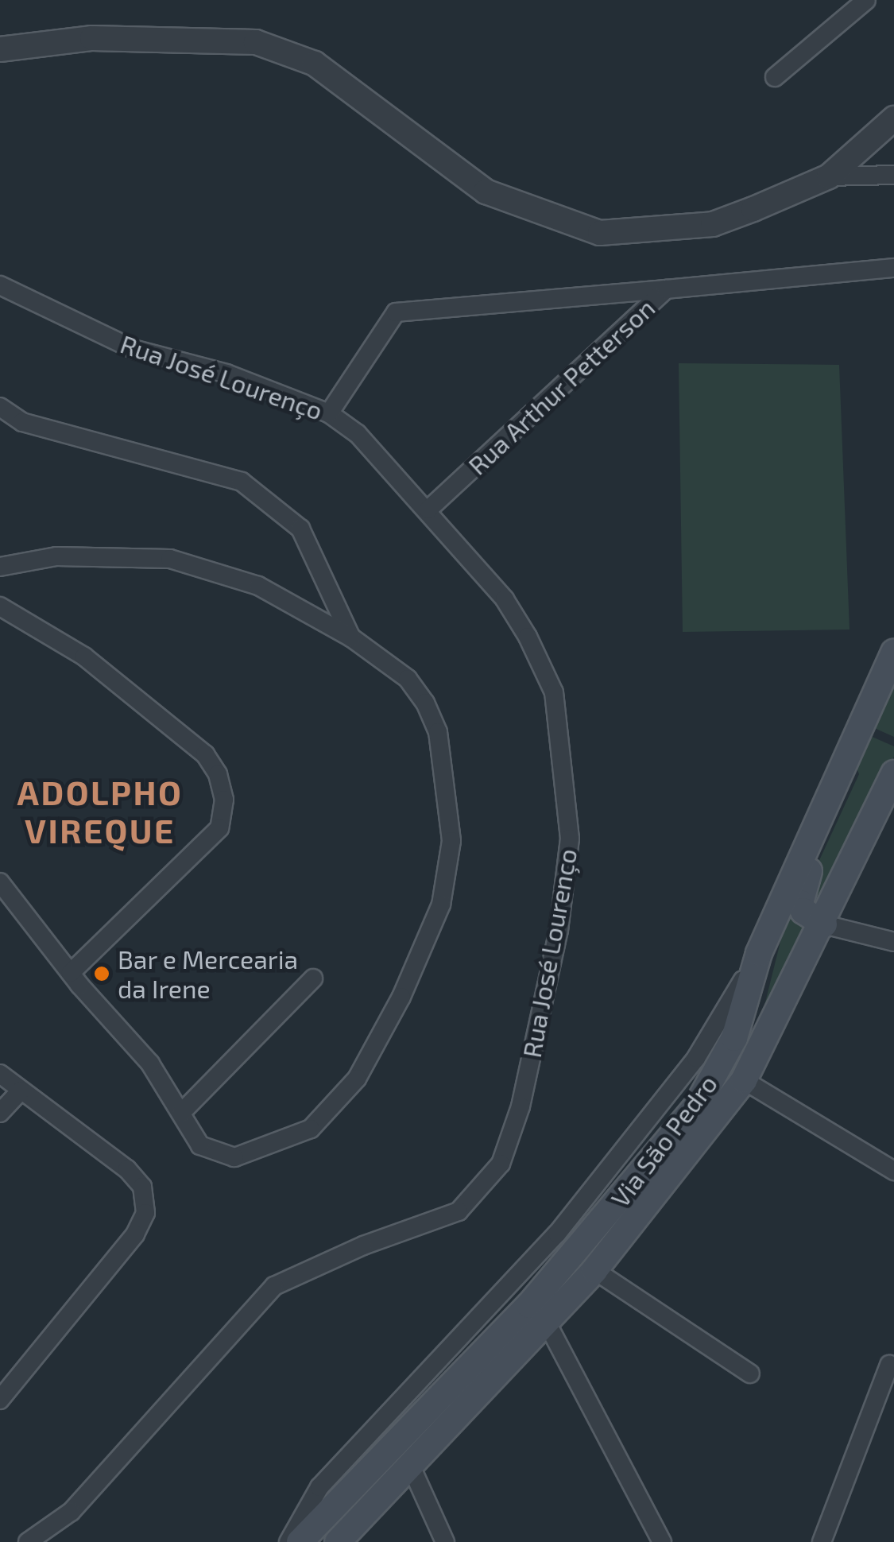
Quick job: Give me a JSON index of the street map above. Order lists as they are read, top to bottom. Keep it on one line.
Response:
{"streets":{"main road":["Via São Pedro"],"street":["Rua José Lourenço","Rua Arthur Petterson"]},"crossings":[["Rua José Lourenço","Rua Arthur Petterson"]],"districts":["ADOLPHO VIREQUE"],"places":["Bar e Mercearia da Irene"]}
